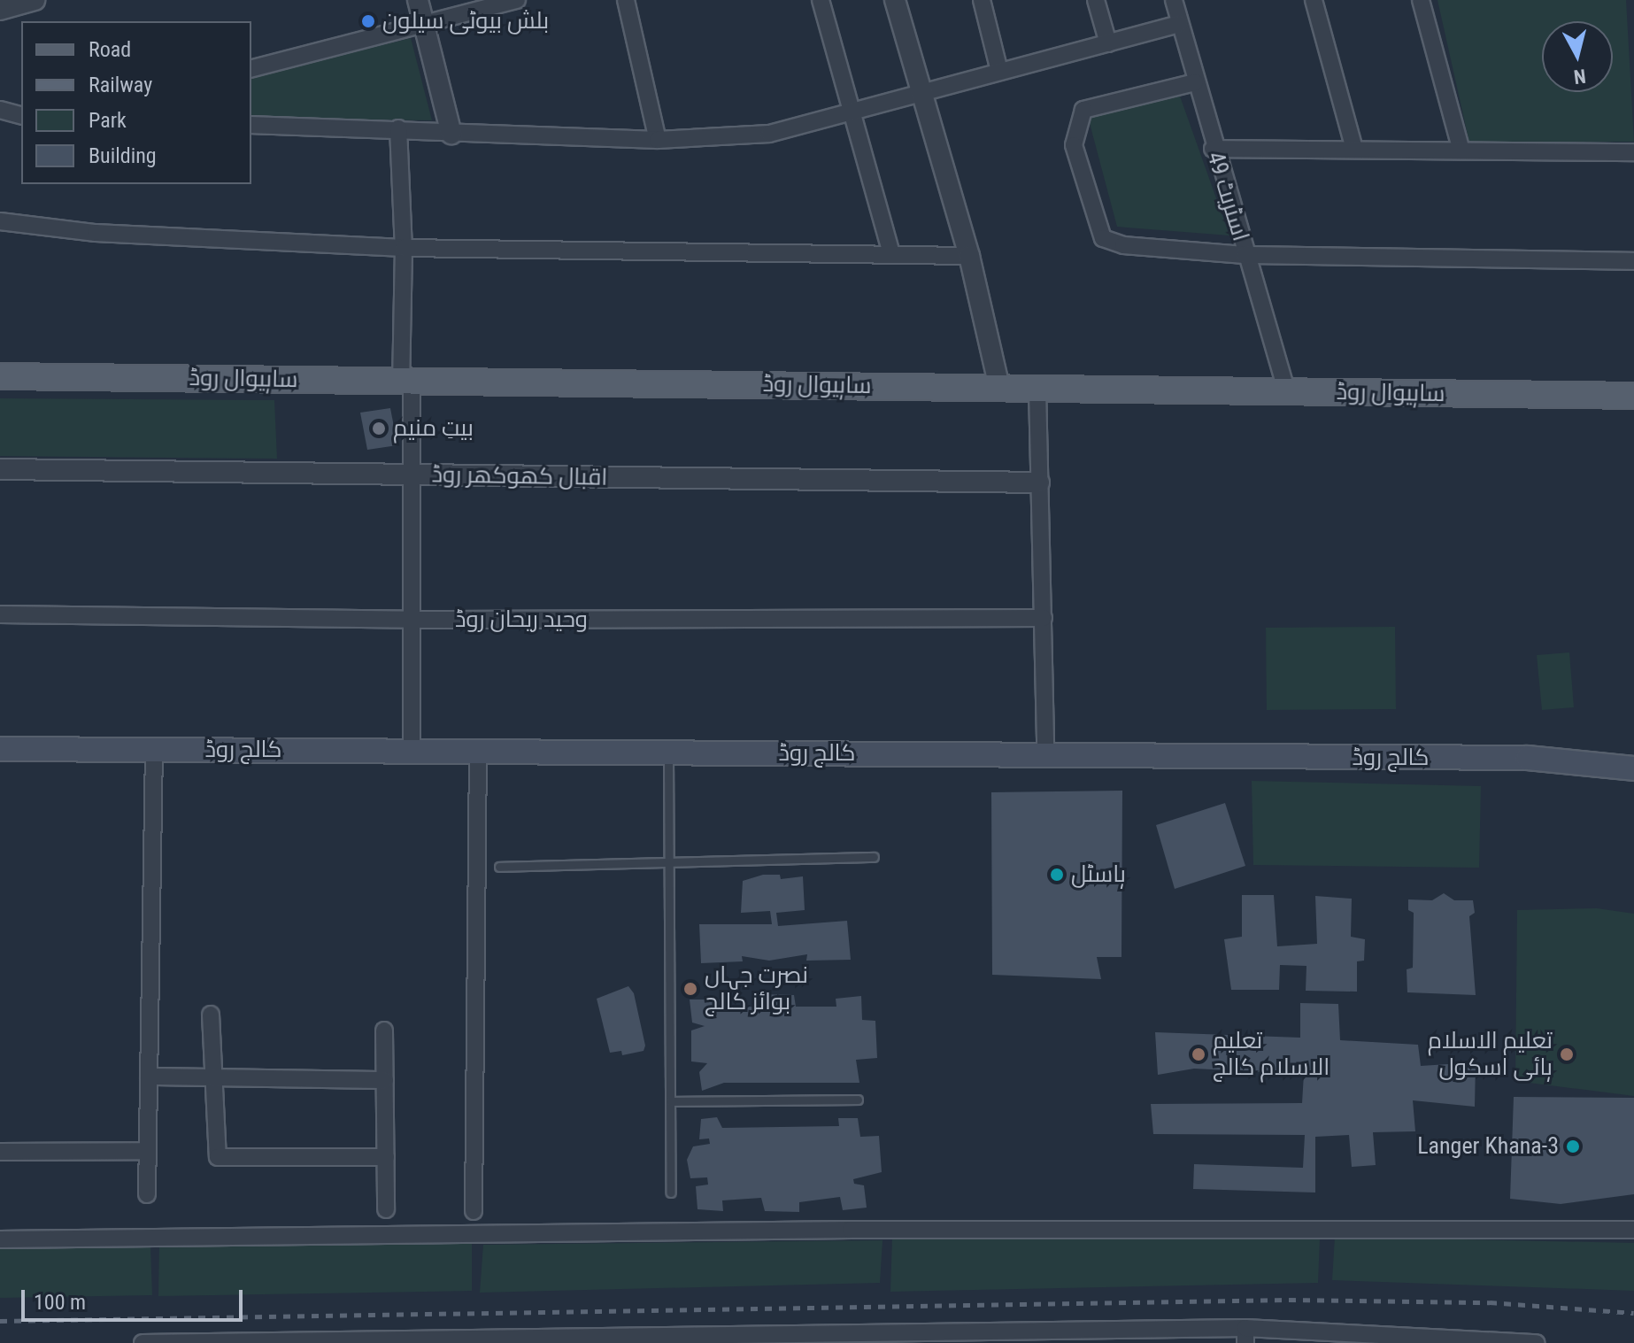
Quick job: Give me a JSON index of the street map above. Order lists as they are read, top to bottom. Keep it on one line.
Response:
{"streets":{"main road":["ساہیوال روڈ","کالج روڈ"],"street":["اسٹریٹ 49","اقبال کھوکھر روڈ","وحید ریحان روڈ"]},"crossings":[["اسٹریٹ 49","ساہیوال روڈ"]],"places":["بلش بیوٹی سیلون","بیتِ منیم","ہاسٹل","نصرت جہاں بوائز کالج","تعلیم الاسلام کالج","تعلیم الاسلام ہائی اسکول","Langer Khana-3"],"legend":["Road","Railway","Park","Building"],"scale_bar":"100 m","north":"bottom"}
